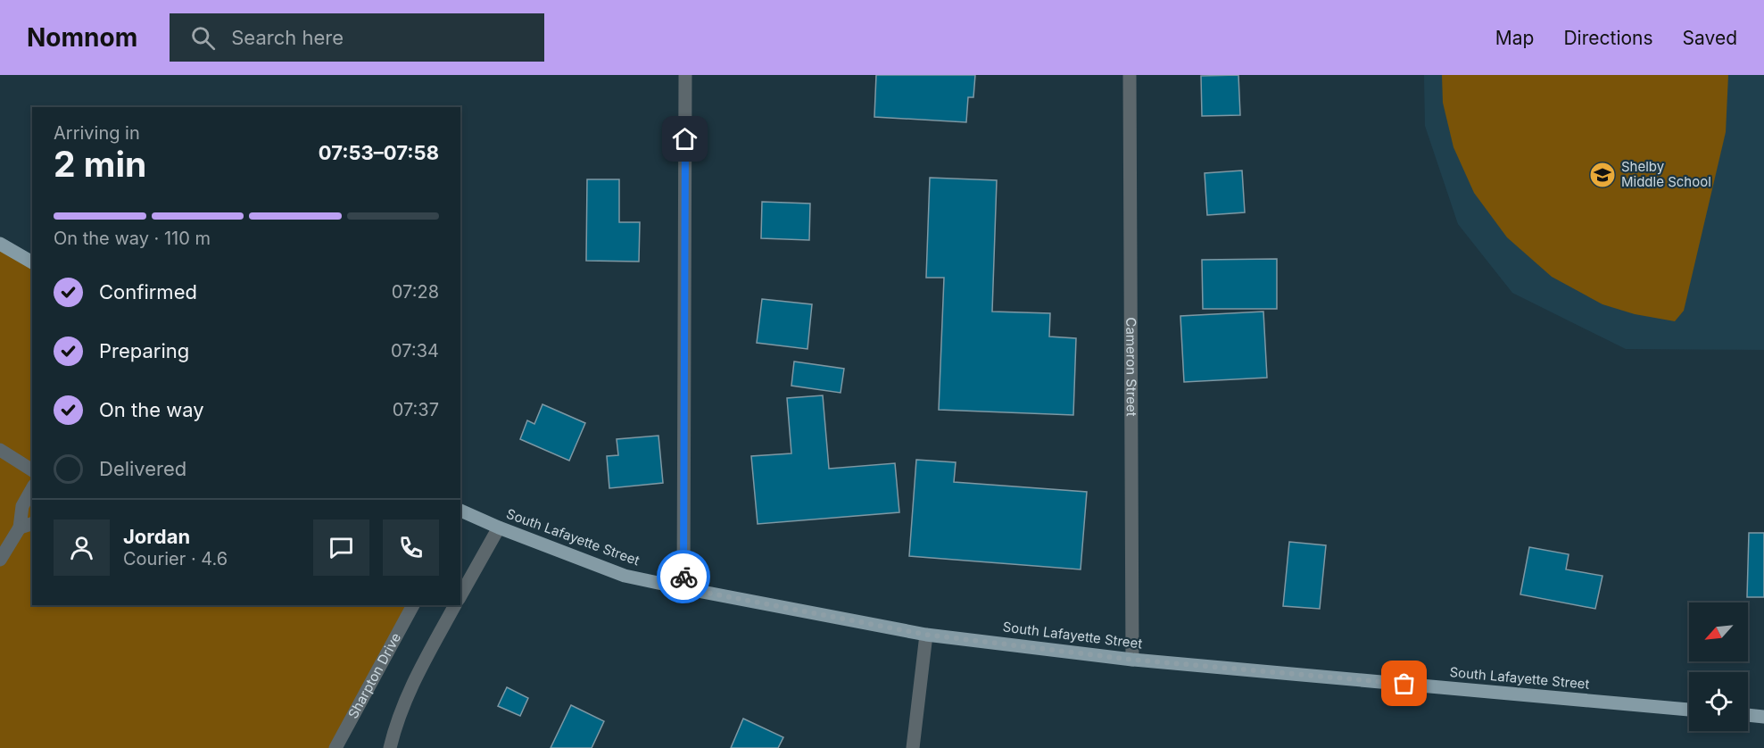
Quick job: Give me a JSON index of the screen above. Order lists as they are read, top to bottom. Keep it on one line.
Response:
{"streets":{"main road":["South Lafayette Street"],"street":["Cameron Street","Sharpton Drive"]},"crossings":[["Cameron Street","South Lafayette Street"]],"places":{"school or university":["Shelby Middle School"]},"north":"bottom left","page":{"header":"Nomnom","search":"Search here","nav":["Map","Directions","Saved"],"heading":["2 min","Arriving in","07:53–07:58"],"panel":["Jordan","Courier · 4.6"],"bar":"On the way · 110 m","list":[["Confirmed","07:28"],["Preparing","07:34"],["On the way","07:37"],"Delivered"]}}
